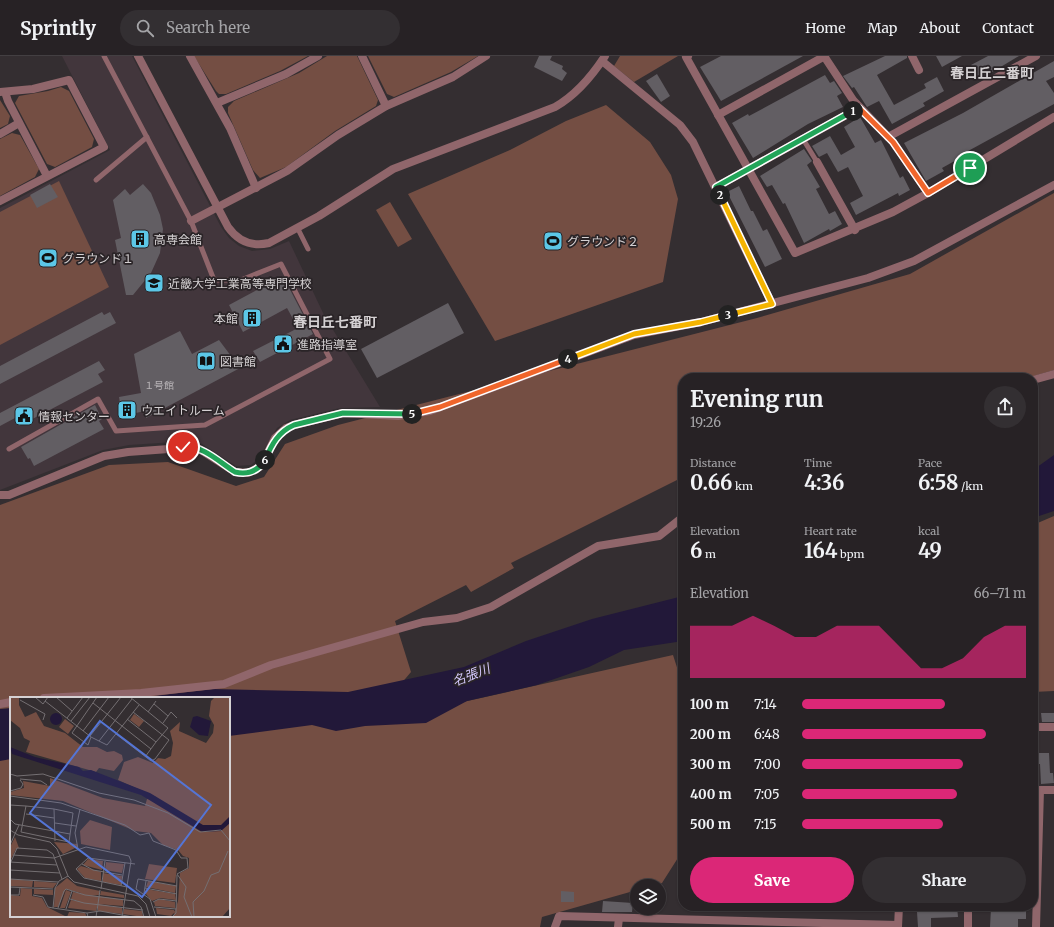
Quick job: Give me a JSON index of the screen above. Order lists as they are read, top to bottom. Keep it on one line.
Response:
{"districts":["春日丘二番町","春日丘七番町"],"water":["名張川"],"places":{"building":["高専会館","本館","ウエイトルーム"],"sports":["グラウンド２","グラウンド１"],"school or university":["近畿大学工業高等専門学校"],"public building":["進路指導室","情報センター"],"library":["図書館"]},"house_numbers":["１号館"],"page":{"header":"Sprintly","search":"Search here","nav":["Home","Map","About","Contact"],"pins":["1","2","3","4","5","6"],"heading":["Evening run","19:26"],"stats":[["Distance","0.66 km"],["Time","4:36"],["Pace","6:58 /km"],["Elevation","6 m"],["Heart rate","164 bpm"],["kcal","49"]],"chart":["Elevation","66–71 m"],"list":[{"name":"100 m","note":"7:14"},{"name":"200 m","note":"6:48"},{"name":"300 m","note":"7:00"},{"name":"400 m","note":"7:05"},{"name":"500 m","note":"7:15"}],"buttons":["Save","Share"]}}
